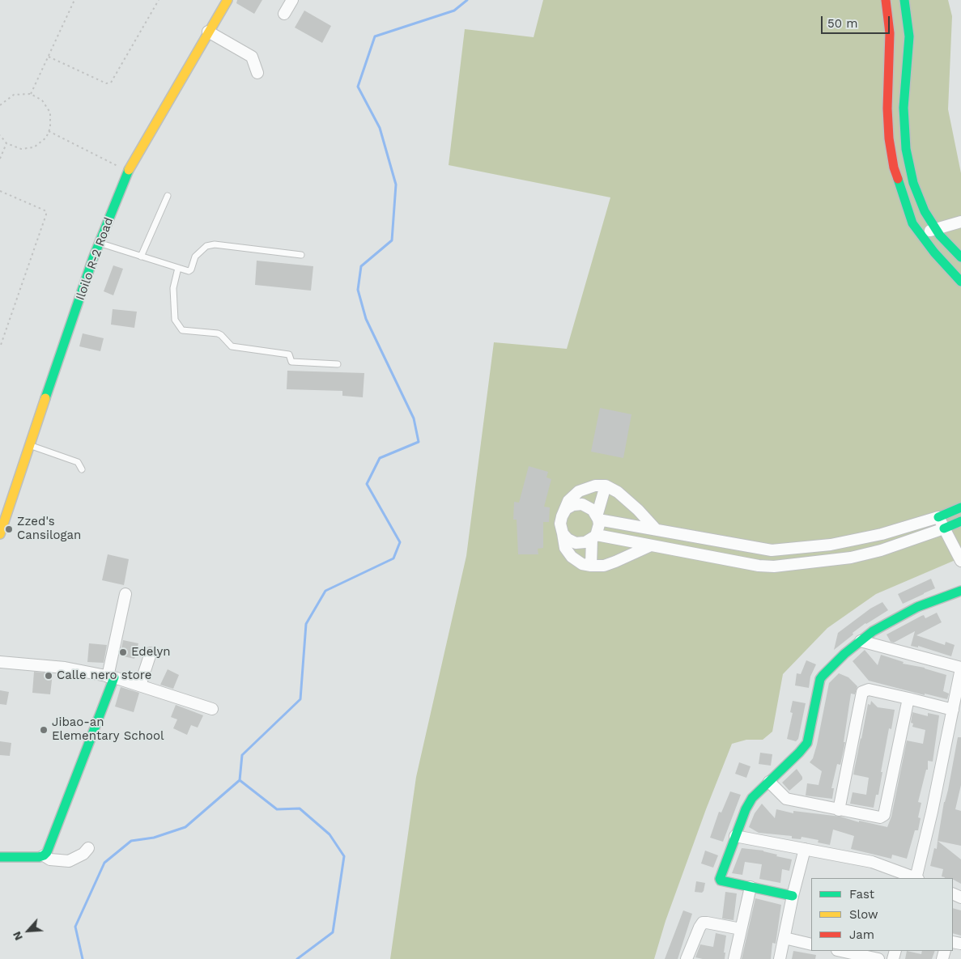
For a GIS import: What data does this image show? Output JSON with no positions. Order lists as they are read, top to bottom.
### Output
{
  "streets": {
    "street": ["Iloilo R-2 Road"]
  },
  "places": [
    "Zzed's Cansilogan",
    "Edelyn",
    "Calle nero store",
    "Jibao-an Elementary School"
  ],
  "legend": ["Fast", "Slow", "Jam"],
  "scale_bar": "50 m",
  "north": "bottom left"
}
